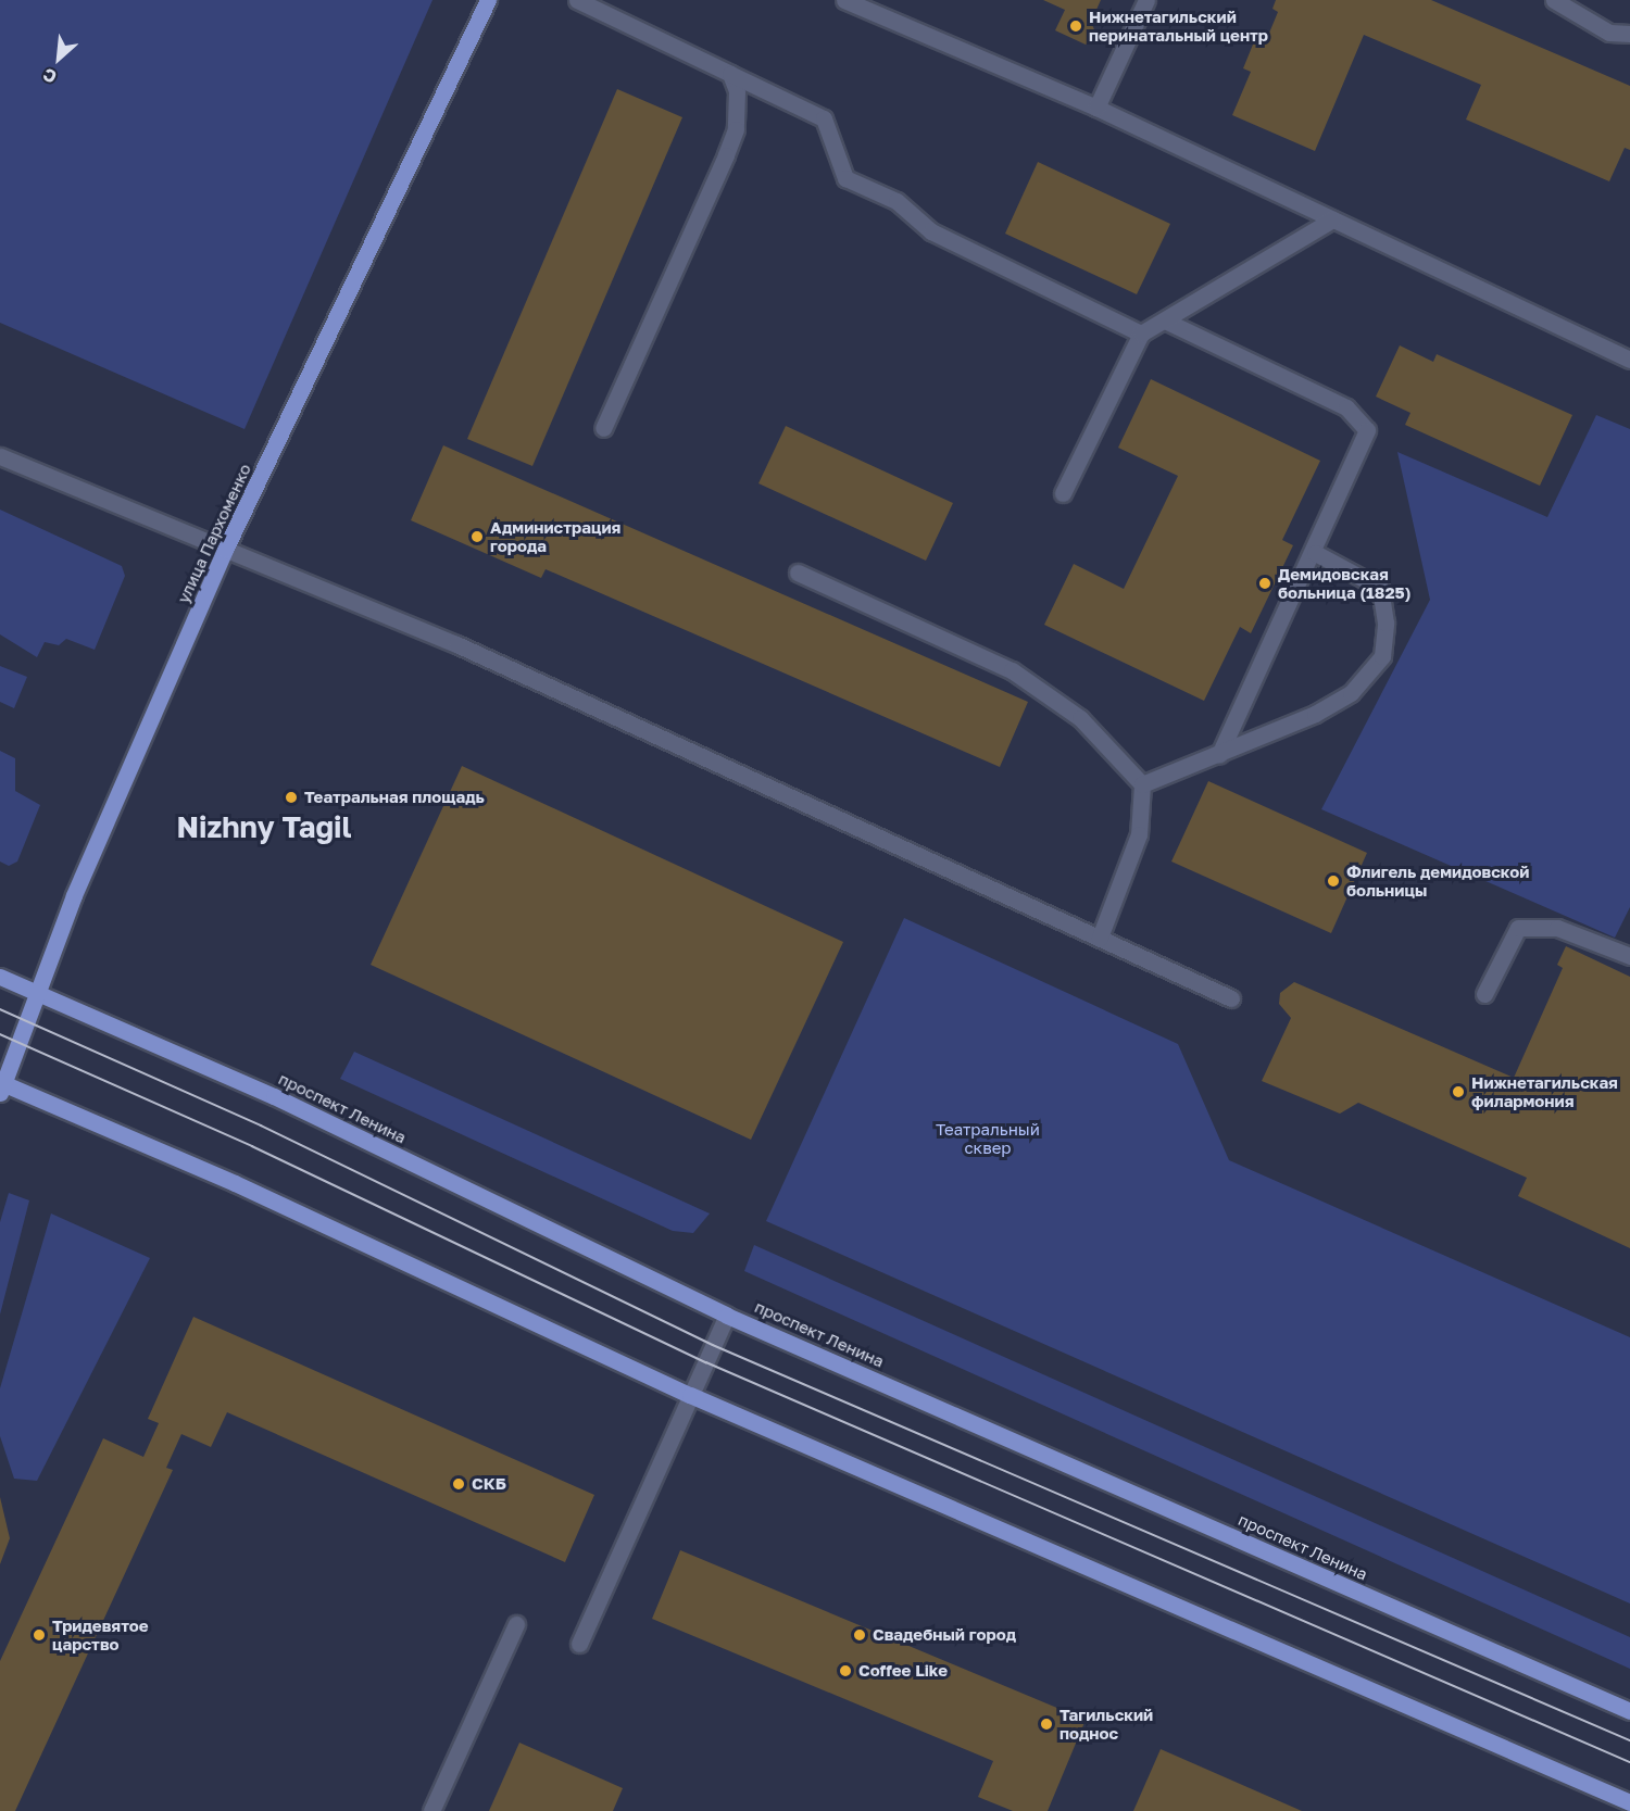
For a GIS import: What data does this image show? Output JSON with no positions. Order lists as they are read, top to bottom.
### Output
{
  "streets": {
    "main road": ["улица Пархоменко", "проспект Ленина"]
  },
  "crossings": [
    ["улица Пархоменко", "проспект Ленина"]
  ],
  "districts": ["Nizhny Tagil"],
  "parks": ["Театральный сквер"],
  "places": [
    "Нижнетагильский перинатальный центр",
    "Администрация города",
    "Демидовская больница (1825)",
    "Театральная площадь",
    "Флигель демидовской больницы",
    "Нижнетагильская филармония",
    "СКБ",
    "Тридевятое царство",
    "Свадебный город",
    "Coffee Like",
    "Тагильский поднос"
  ],
  "north": "bottom left"
}
